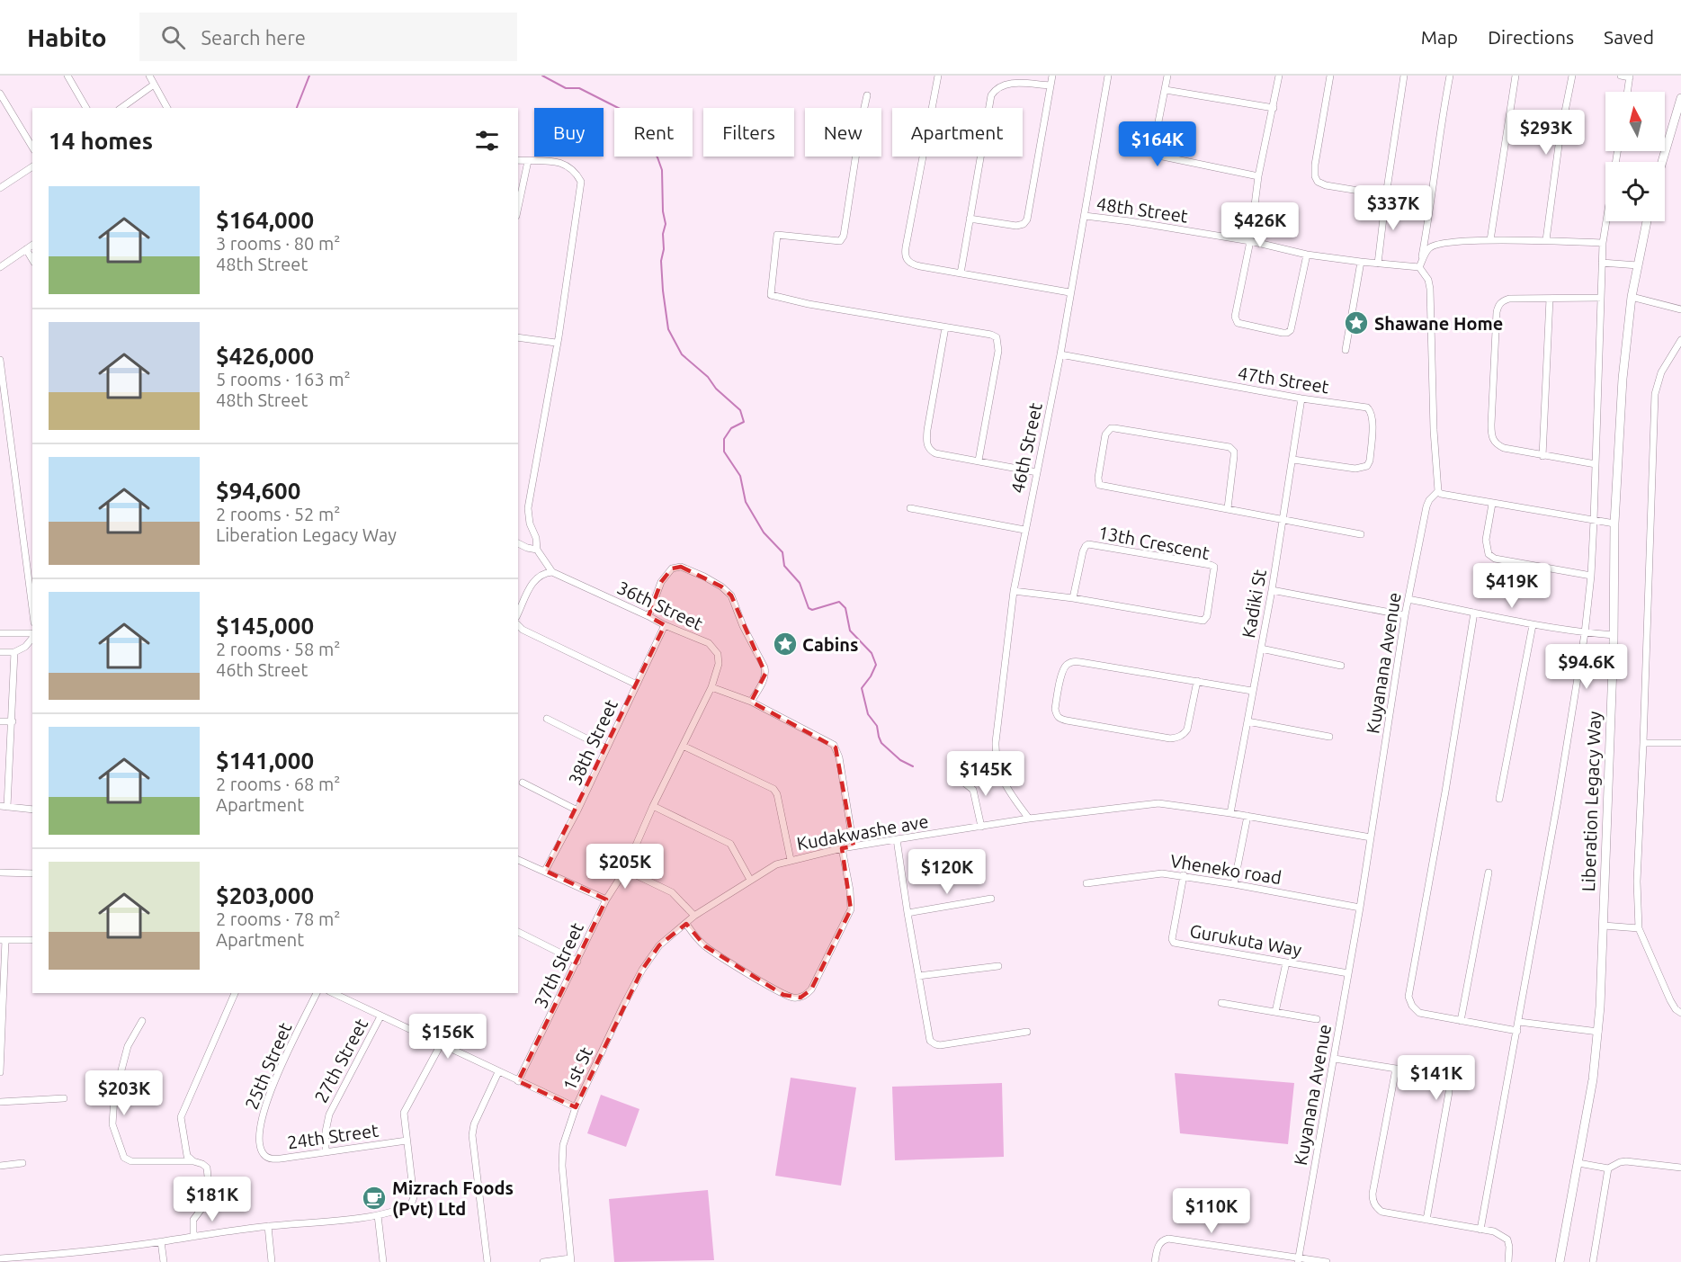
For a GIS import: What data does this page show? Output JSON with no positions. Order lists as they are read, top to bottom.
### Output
{
  "streets": {
    "main road": ["Liberation Legacy Way"],
    "street": [
      "48th Street",
      "47th Street",
      "46th Street",
      "13th Crescent",
      "Kadiki St",
      "36th Street",
      "Kuyanana Avenue",
      "38th Street",
      "Kudakwashe ave",
      "Vheneko road",
      "Gurukuta Way",
      "37th Street",
      "27th Street",
      "25th Street",
      "1st St",
      "24th Street"
    ]
  },
  "crossings": [
    ["48th Street", "46th Street"],
    ["47th Street", "46th Street"],
    ["47th Street", "Kadiki St"],
    ["46th Street", "13th Crescent"],
    ["46th Street", "Kudakwashe ave"],
    ["Kadiki St", "Kudakwashe ave"],
    ["36th Street", "38th Street"],
    ["36th Street", "37th Street"],
    ["Kuyanana Avenue", "Kudakwashe ave"],
    ["Kuyanana Avenue", "Vheneko road"],
    ["Kuyanana Avenue", "Gurukuta Way"],
    ["Kudakwashe ave", "1st St"],
    ["Vheneko road", "Gurukuta Way"],
    ["27th Street", "24th Street"],
    ["25th Street", "24th Street"]
  ],
  "places": {
    "place": ["Shawane Home", "Cabins"],
    "cafe": ["Mizrach Foods (Pvt) Ltd"]
  },
  "north": "top",
  "page": {
    "header": "Habito",
    "search": "Search here",
    "nav": ["Map", "Directions", "Saved"],
    "chip": [
      "Buy",
      "Rent",
      "Filters",
      "New",
      "Apartment"
    ],
    "heading": "14 homes",
    "price": [
      "$293K",
      "$164K",
      "$337K",
      "$426K",
      "$419K",
      "$94.6K",
      "$145K",
      "$205K",
      "$120K",
      "$156K",
      "$141K",
      "$203K",
      "$181K",
      "$110K"
    ],
    "list": [
      {
        "name": "$164,000",
        "note": "3 rooms · 80 m² · 48th Street"
      },
      {
        "name": "$426,000",
        "note": "5 rooms · 163 m² · 48th Street"
      },
      {
        "name": "$94,600",
        "note": "2 rooms · 52 m² · Liberation Legacy Way"
      },
      {
        "name": "$145,000",
        "note": "2 rooms · 58 m² · 46th Street"
      },
      {
        "name": "$141,000",
        "note": "2 rooms · 68 m² · Apartment"
      },
      {
        "name": "$203,000",
        "note": "2 rooms · 78 m² · Apartment"
      }
    ]
  }
}
